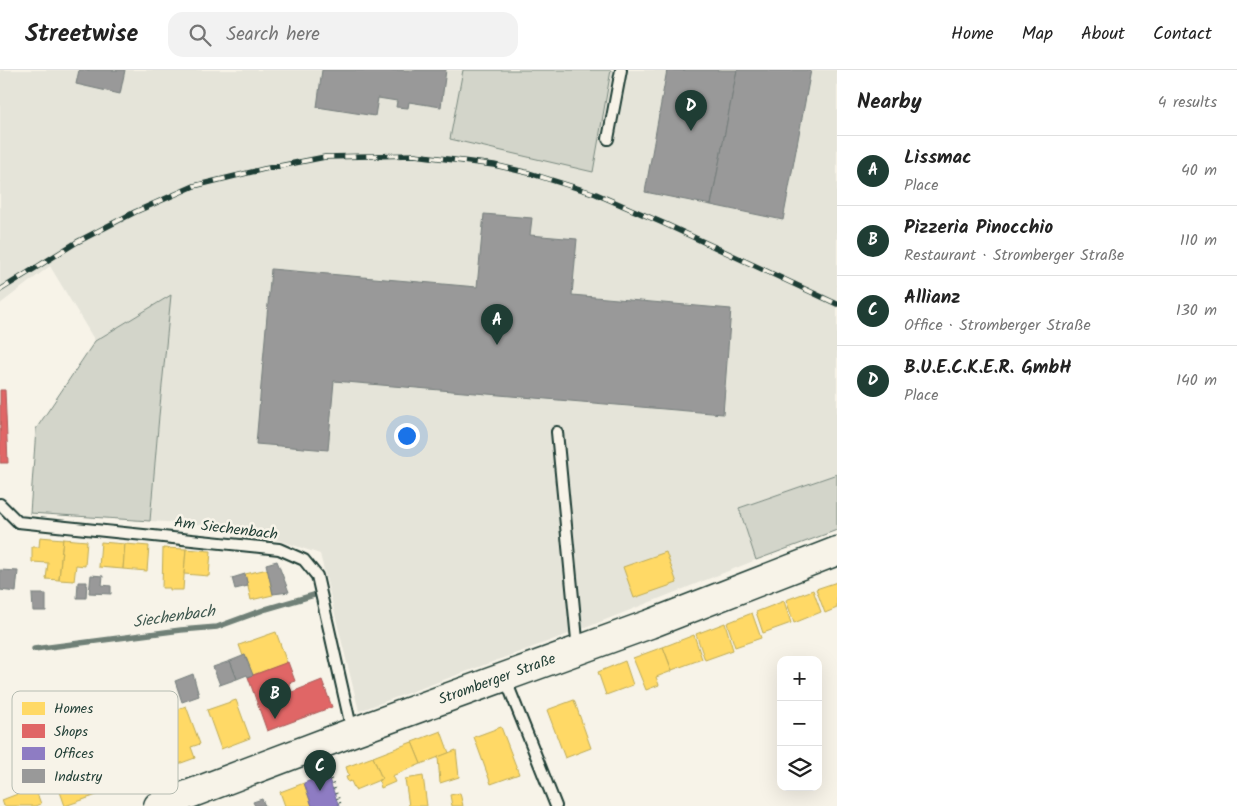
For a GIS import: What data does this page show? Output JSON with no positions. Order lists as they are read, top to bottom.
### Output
{
  "streets": {
    "main road": ["Stromberger Straße"],
    "lane": ["Am Siechenbach"]
  },
  "crossings": [
    ["Am Siechenbach", "Stromberger Straße"]
  ],
  "water": ["Siechenbach"],
  "legend": [
    "Homes",
    "Shops",
    "Offices",
    "Industry"
  ],
  "page": {
    "header": "Streetwise",
    "search": "Search here",
    "nav": [
      "Home",
      "Map",
      "About",
      "Contact"
    ],
    "heading": ["Nearby", "4 results"],
    "pins": [
      "D",
      "A",
      "B",
      "C"
    ],
    "list": [
      {
        "mark": "A",
        "name": "Lissmac",
        "note": "Place",
        "value": "40 m"
      },
      {
        "mark": "B",
        "name": "Pizzeria Pinocchio",
        "note": "Restaurant · Stromberger Straße",
        "value": "110 m"
      },
      {
        "mark": "C",
        "name": "Allianz",
        "note": "Office · Stromberger Straße",
        "value": "130 m"
      },
      {
        "mark": "D",
        "name": "B.U.E.C.K.E.R. GmbH",
        "note": "Place",
        "value": "140 m"
      }
    ],
    "map_buttons": ["+", "−"]
  }
}
